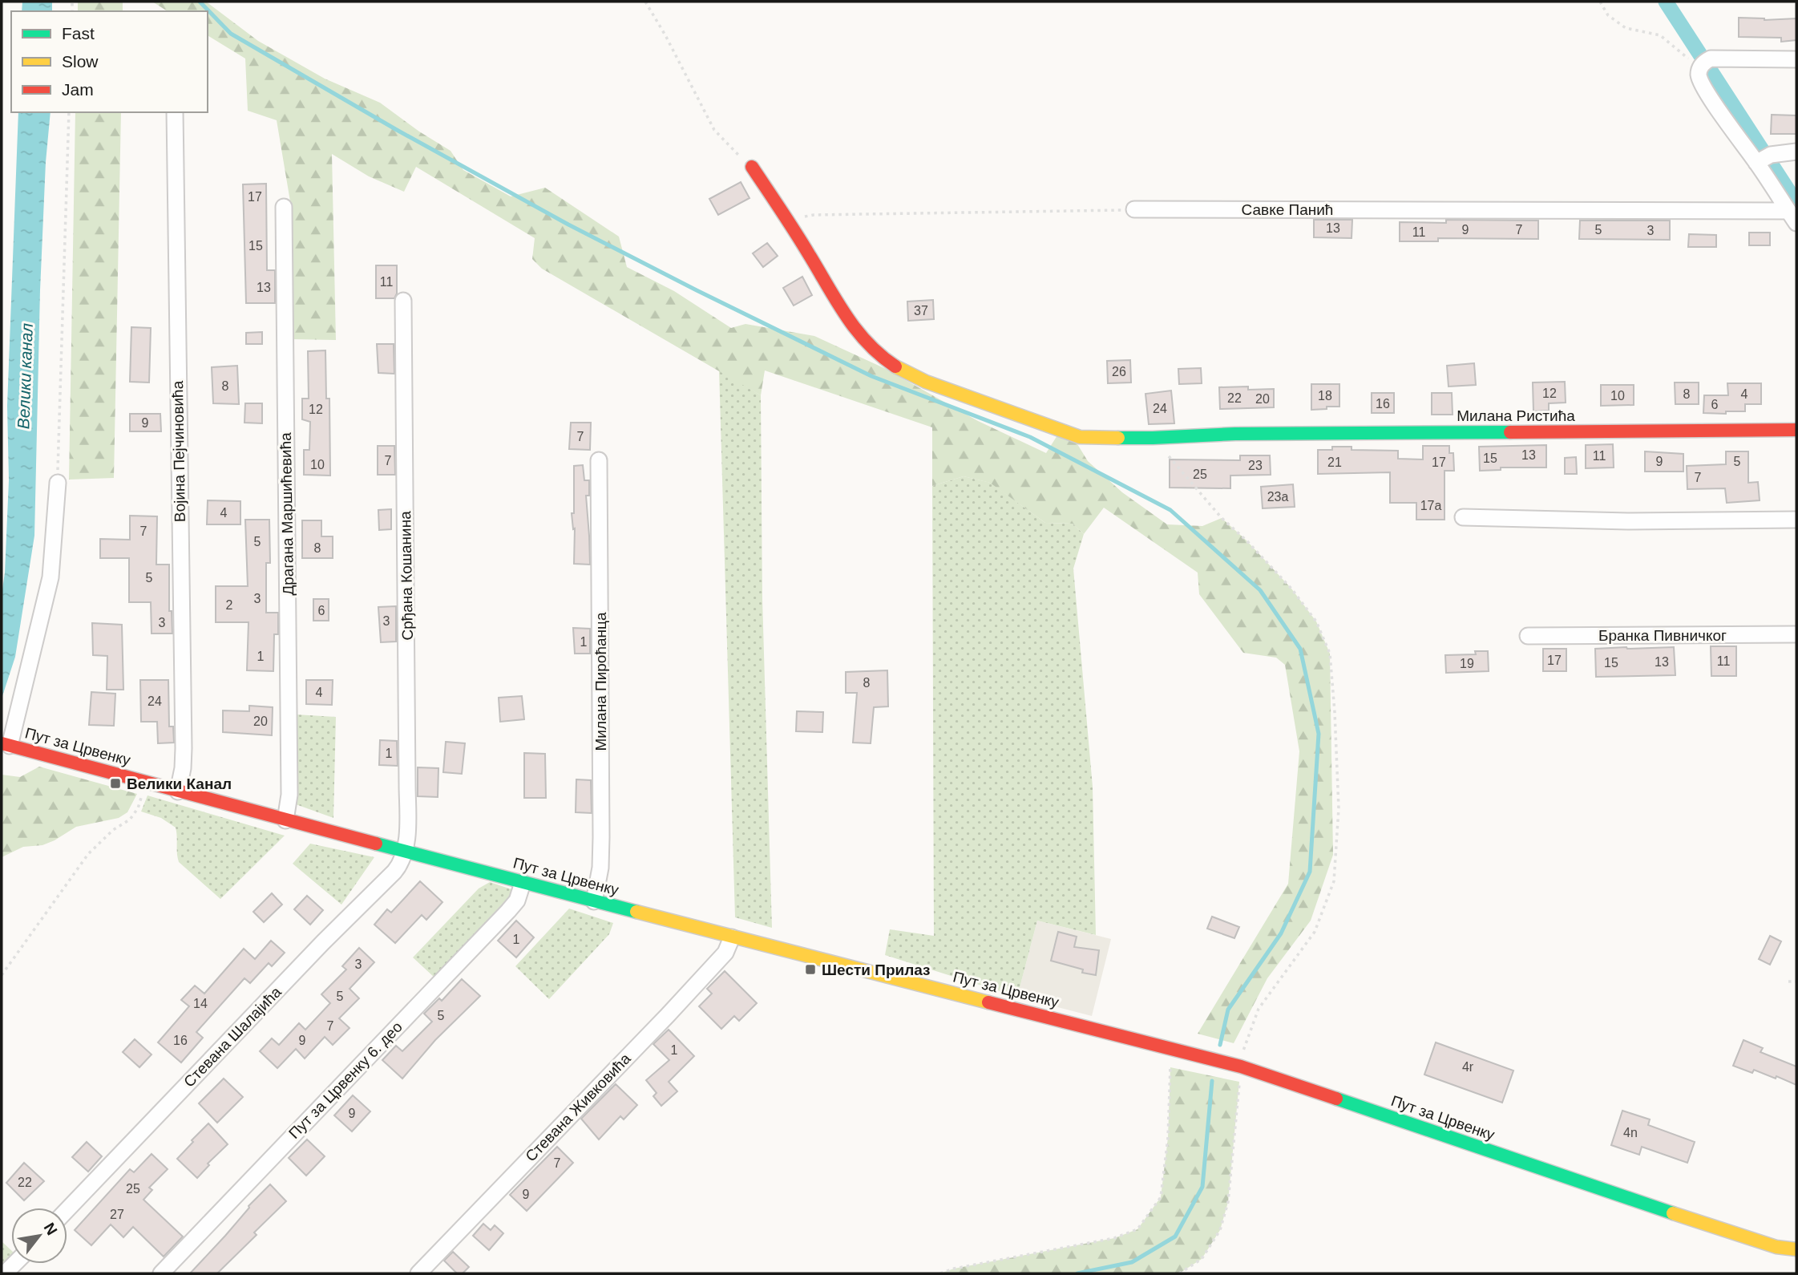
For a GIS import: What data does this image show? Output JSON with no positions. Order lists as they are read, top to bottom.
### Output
{
  "streets": {
    "street": [
      "Савке Панић",
      "Милана Ристића",
      "Војина Пејчиновића",
      "Драгана Маршићевића",
      "Срђана Кошанина",
      "Бранка Пивничког",
      "Милана Пироћанца",
      "Пут за Црвенку",
      "Стевана Шалајића",
      "Пут за Црвенку 6. део",
      "Стевана Живковића"
    ]
  },
  "crossings": [
    ["Војина Пејчиновића", "Пут за Црвенку"],
    ["Драгана Маршићевића", "Пут за Црвенку"],
    ["Срђана Кошанина", "Пут за Црвенку"],
    ["Срђана Кошанина", "Стевана Шалајића"],
    ["Милана Пироћанца", "Пут за Црвенку"],
    ["Пут за Црвенку", "Стевана Шалајића"],
    ["Пут за Црвенку", "Пут за Црвенку 6. део"],
    ["Пут за Црвенку", "Стевана Живковића"]
  ],
  "water": ["Велики канал"],
  "places": {
    "transit": ["Велики Канал", "Шести Прилаз"]
  },
  "house_numbers": [
    "17",
    "13",
    "9",
    "7",
    "5",
    "3",
    "11",
    "15",
    "11",
    "13",
    "37",
    "26",
    "8",
    "12",
    "8",
    "4",
    "18",
    "10",
    "22",
    "20",
    "16",
    "6",
    "24",
    "12",
    "9",
    "7",
    "13",
    "11",
    "15",
    "7",
    "9",
    "5",
    "21",
    "17",
    "10",
    "23",
    "25",
    "7",
    "23a",
    "17a",
    "4",
    "7",
    "5",
    "8",
    "5",
    "3",
    "2",
    "6",
    "3",
    "3",
    "1",
    "1",
    "17",
    "11",
    "13",
    "15",
    "19",
    "8",
    "4",
    "24",
    "20",
    "1",
    "1",
    "3",
    "5",
    "14",
    "5",
    "7",
    "16",
    "9",
    "1",
    "4r",
    "9",
    "4n",
    "7",
    "22",
    "25",
    "9",
    "27"
  ],
  "legend": ["Fast", "Slow", "Jam"],
  "north": "top right"
}
